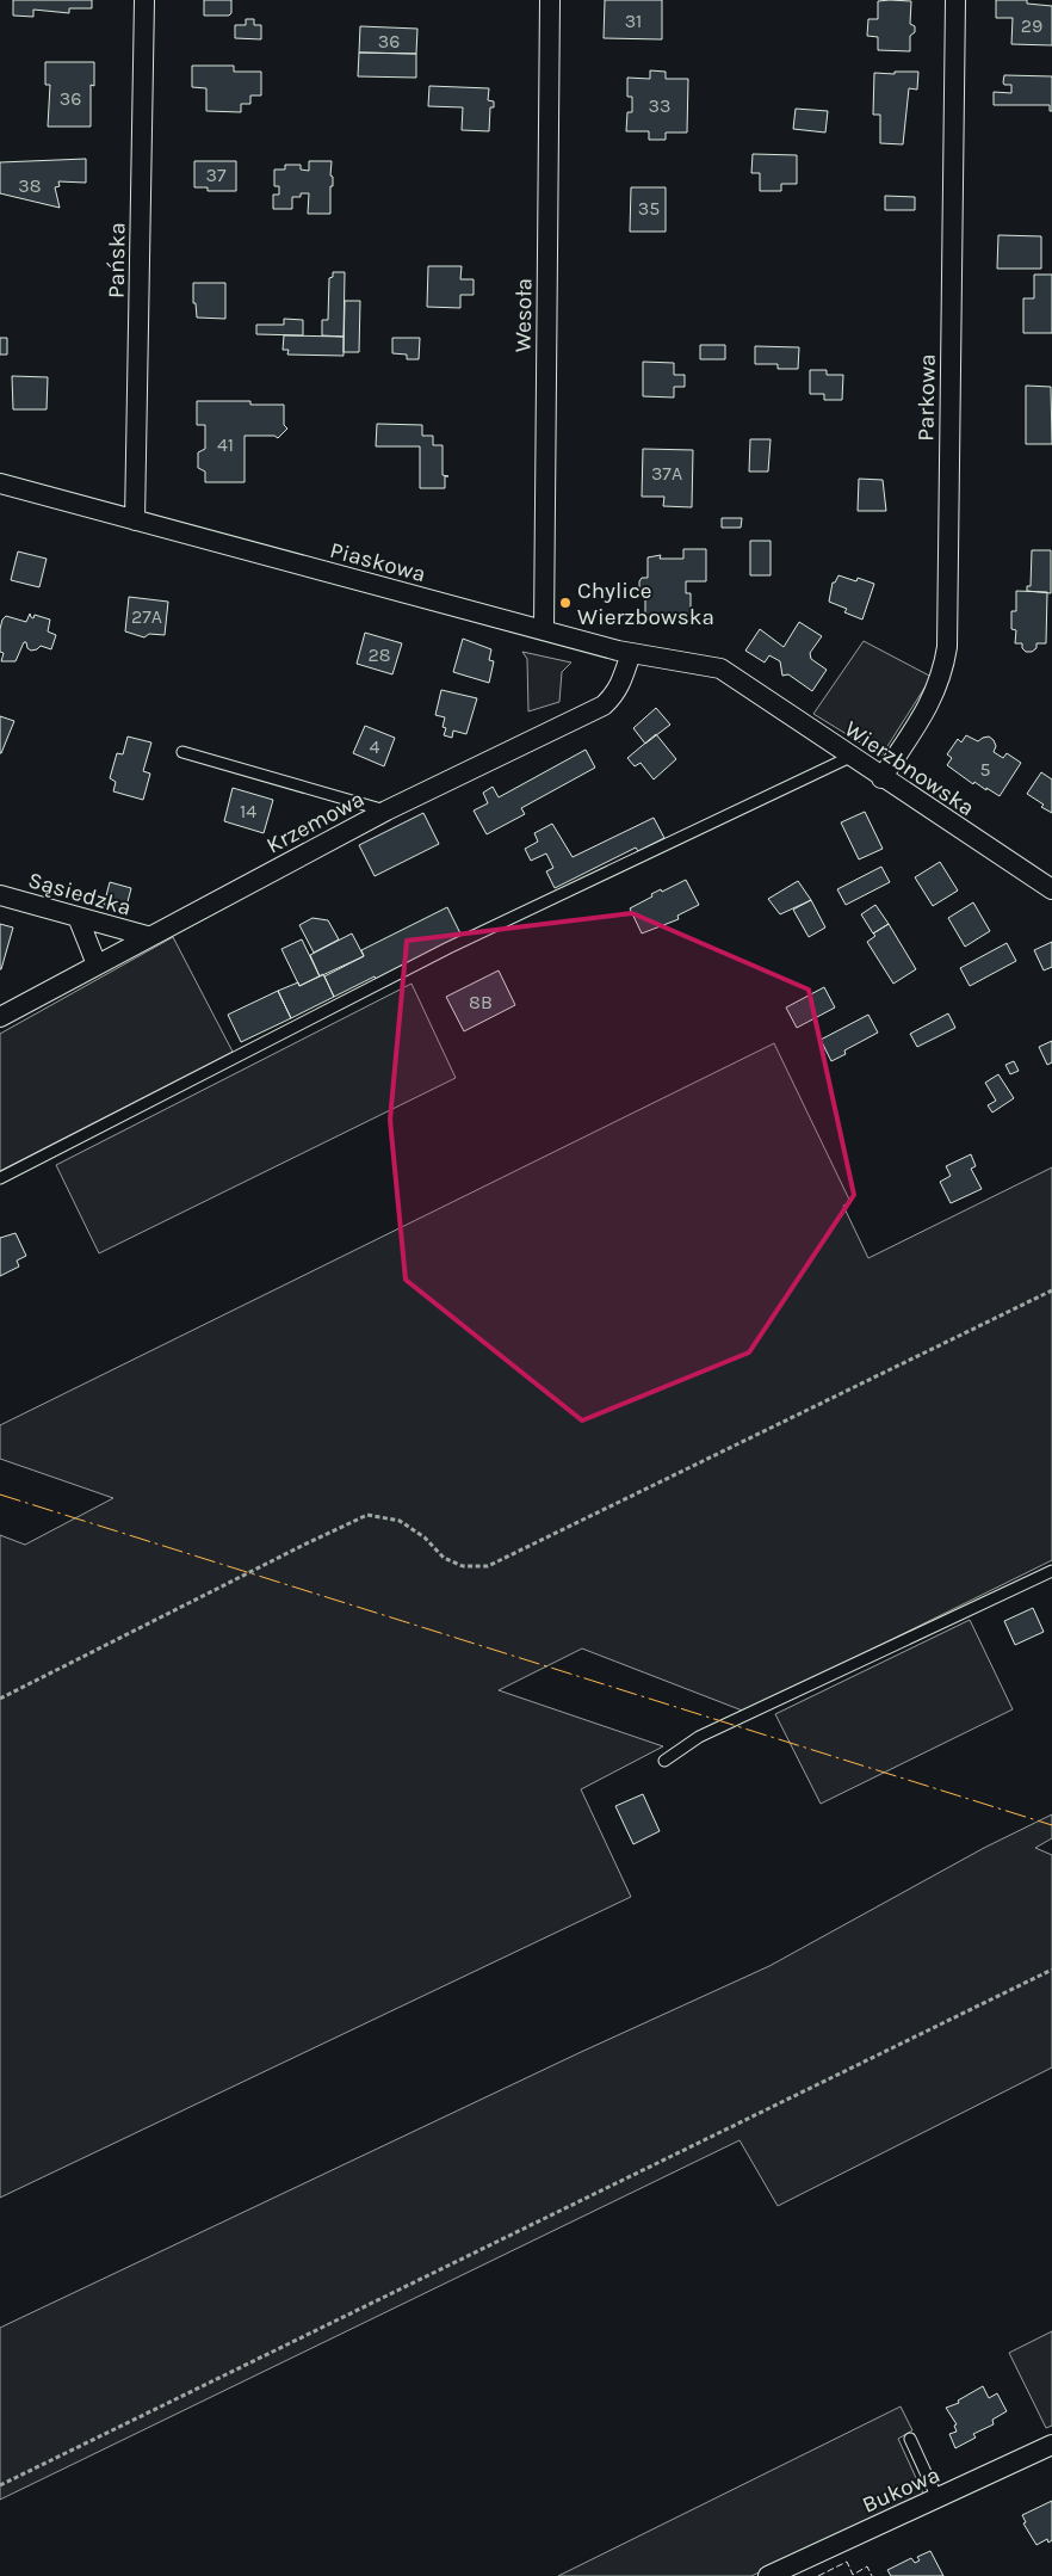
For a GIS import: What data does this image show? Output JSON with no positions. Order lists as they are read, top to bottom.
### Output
{
  "streets": {
    "street": [
      "Pańska",
      "Wesoła",
      "Parkowa",
      "Piaskowa",
      "Wierzbnowska",
      "Krzemowa",
      "Sąsiedzka",
      "Bukowa"
    ]
  },
  "crossings": [
    ["Pańska", "Piaskowa"],
    ["Wesoła", "Piaskowa"],
    ["Parkowa", "Wierzbnowska"],
    ["Piaskowa", "Wierzbnowska"],
    ["Piaskowa", "Krzemowa"],
    ["Krzemowa", "Sąsiedzka"]
  ],
  "places": ["Chylice Wierzbowska"],
  "house_numbers": [
    "31",
    "29",
    "36",
    "36",
    "33",
    "37",
    "38",
    "35",
    "41",
    "37A",
    "27A",
    "28",
    "4",
    "5",
    "14",
    "8B"
  ]
}
